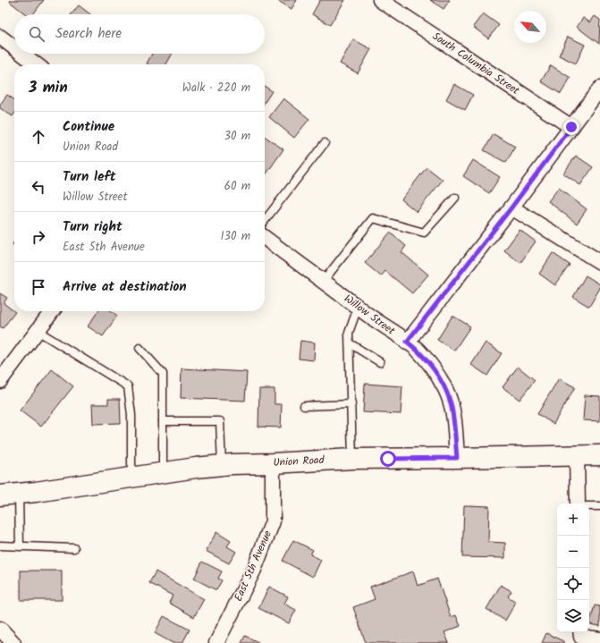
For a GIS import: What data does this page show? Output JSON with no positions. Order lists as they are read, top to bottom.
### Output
{
  "streets": {
    "main road": ["Union Road"],
    "street": ["South Columbia Street", "Willow Street", "East 5th Avenue"]
  },
  "crossings": [
    ["Willow Street", "Union Road"],
    ["Union Road", "East 5th Avenue"]
  ],
  "north": "top left",
  "page": {
    "search": "Search here",
    "heading": ["3 min", "Walk · 220 m"],
    "list": [
      ["Continue", "Union Road", "30 m"],
      ["Turn left", "Willow Street", "60 m"],
      ["Turn right", "East 5th Avenue", "130 m"],
      "Arrive at destination"
    ],
    "map_buttons": ["+", "−"]
  }
}
